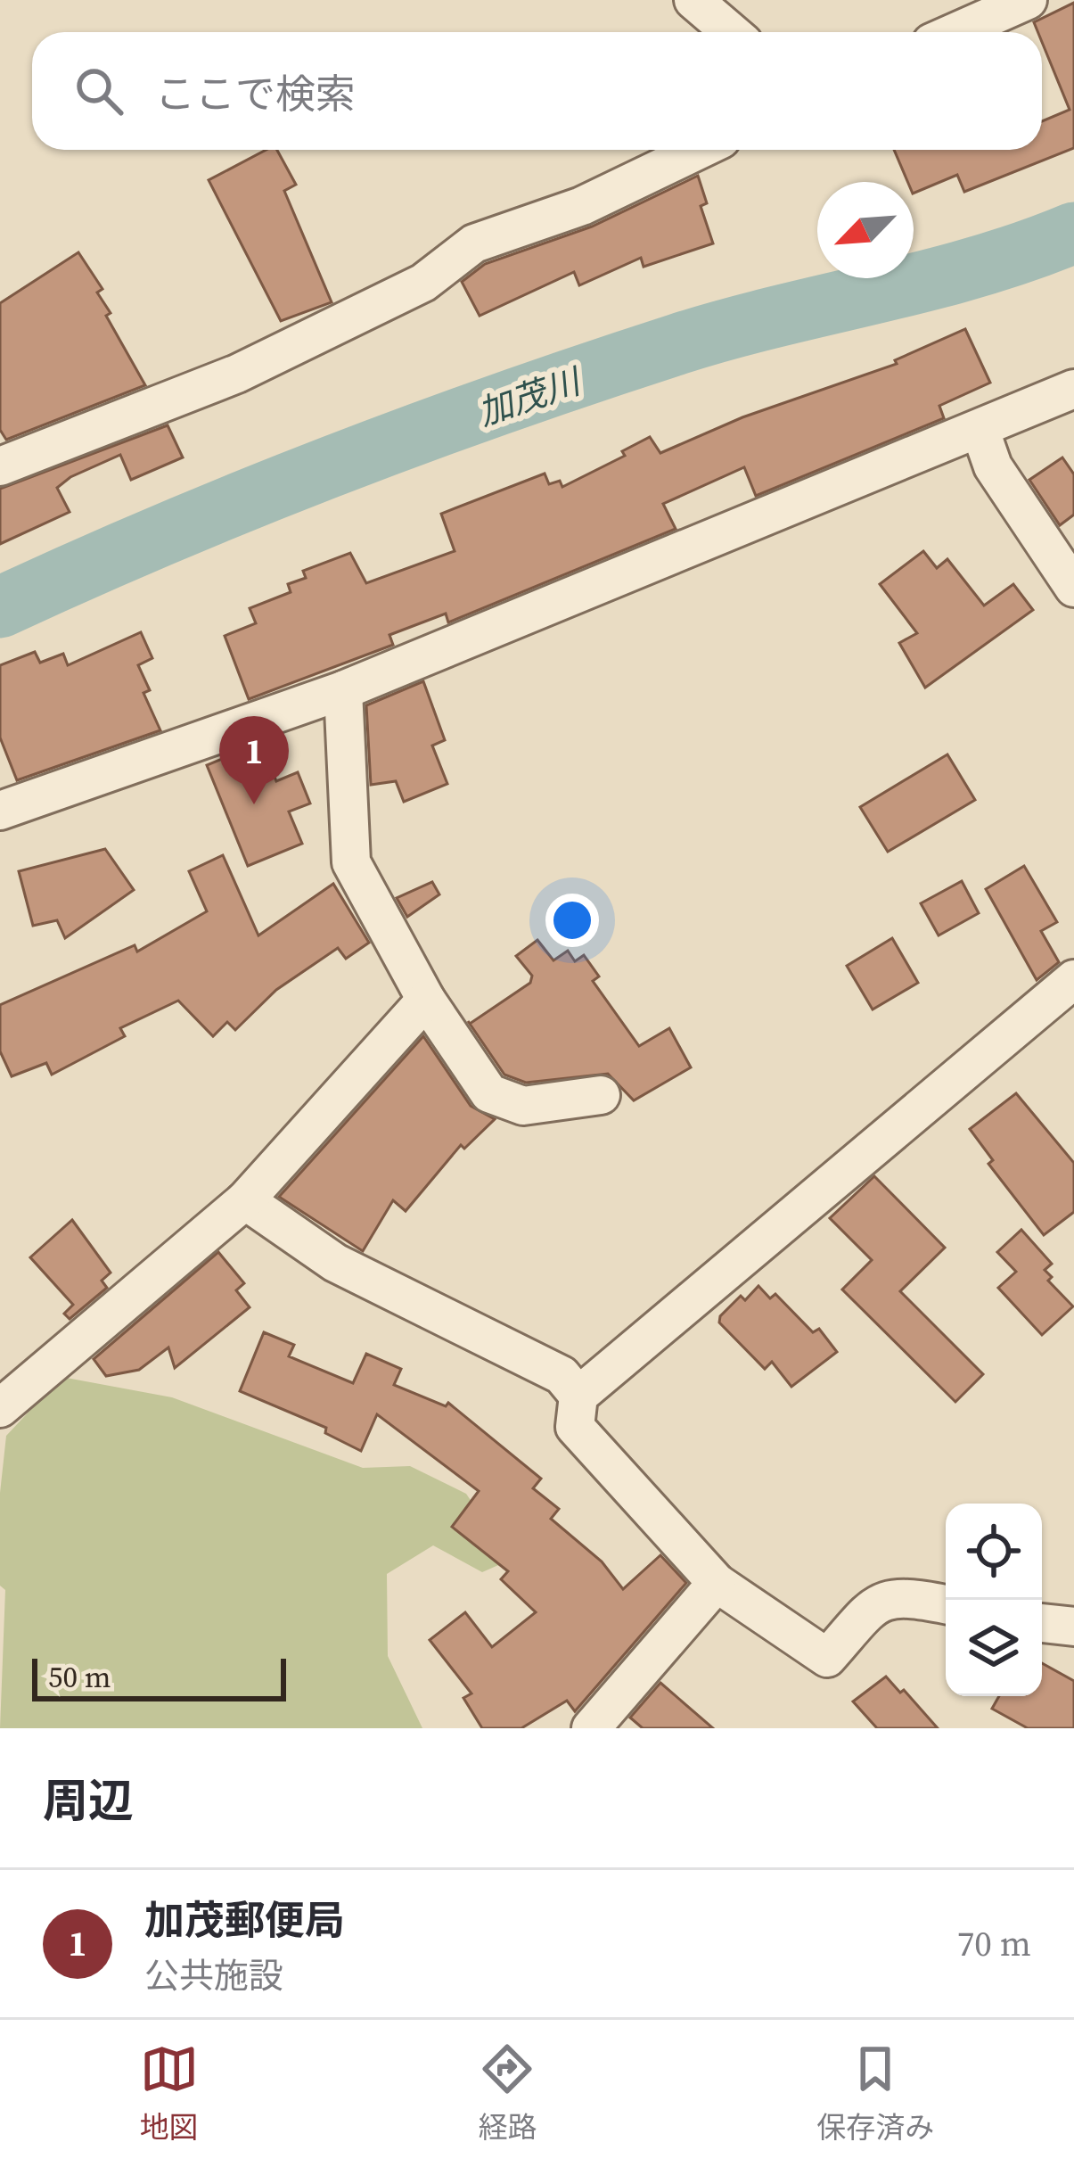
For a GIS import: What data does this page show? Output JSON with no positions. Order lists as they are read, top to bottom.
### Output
{
  "water": ["加茂川"],
  "scale_bar": "50 m",
  "north": "bottom left",
  "page": {
    "search": "ここで検索",
    "pins": "1",
    "scale": "50 m",
    "heading": "周辺",
    "list": [
      {
        "mark": "1",
        "name": "加茂郵便局",
        "note": "公共施設",
        "value": "70 m"
      }
    ],
    "nav": ["地図", "経路", "保存済み"]
  }
}
